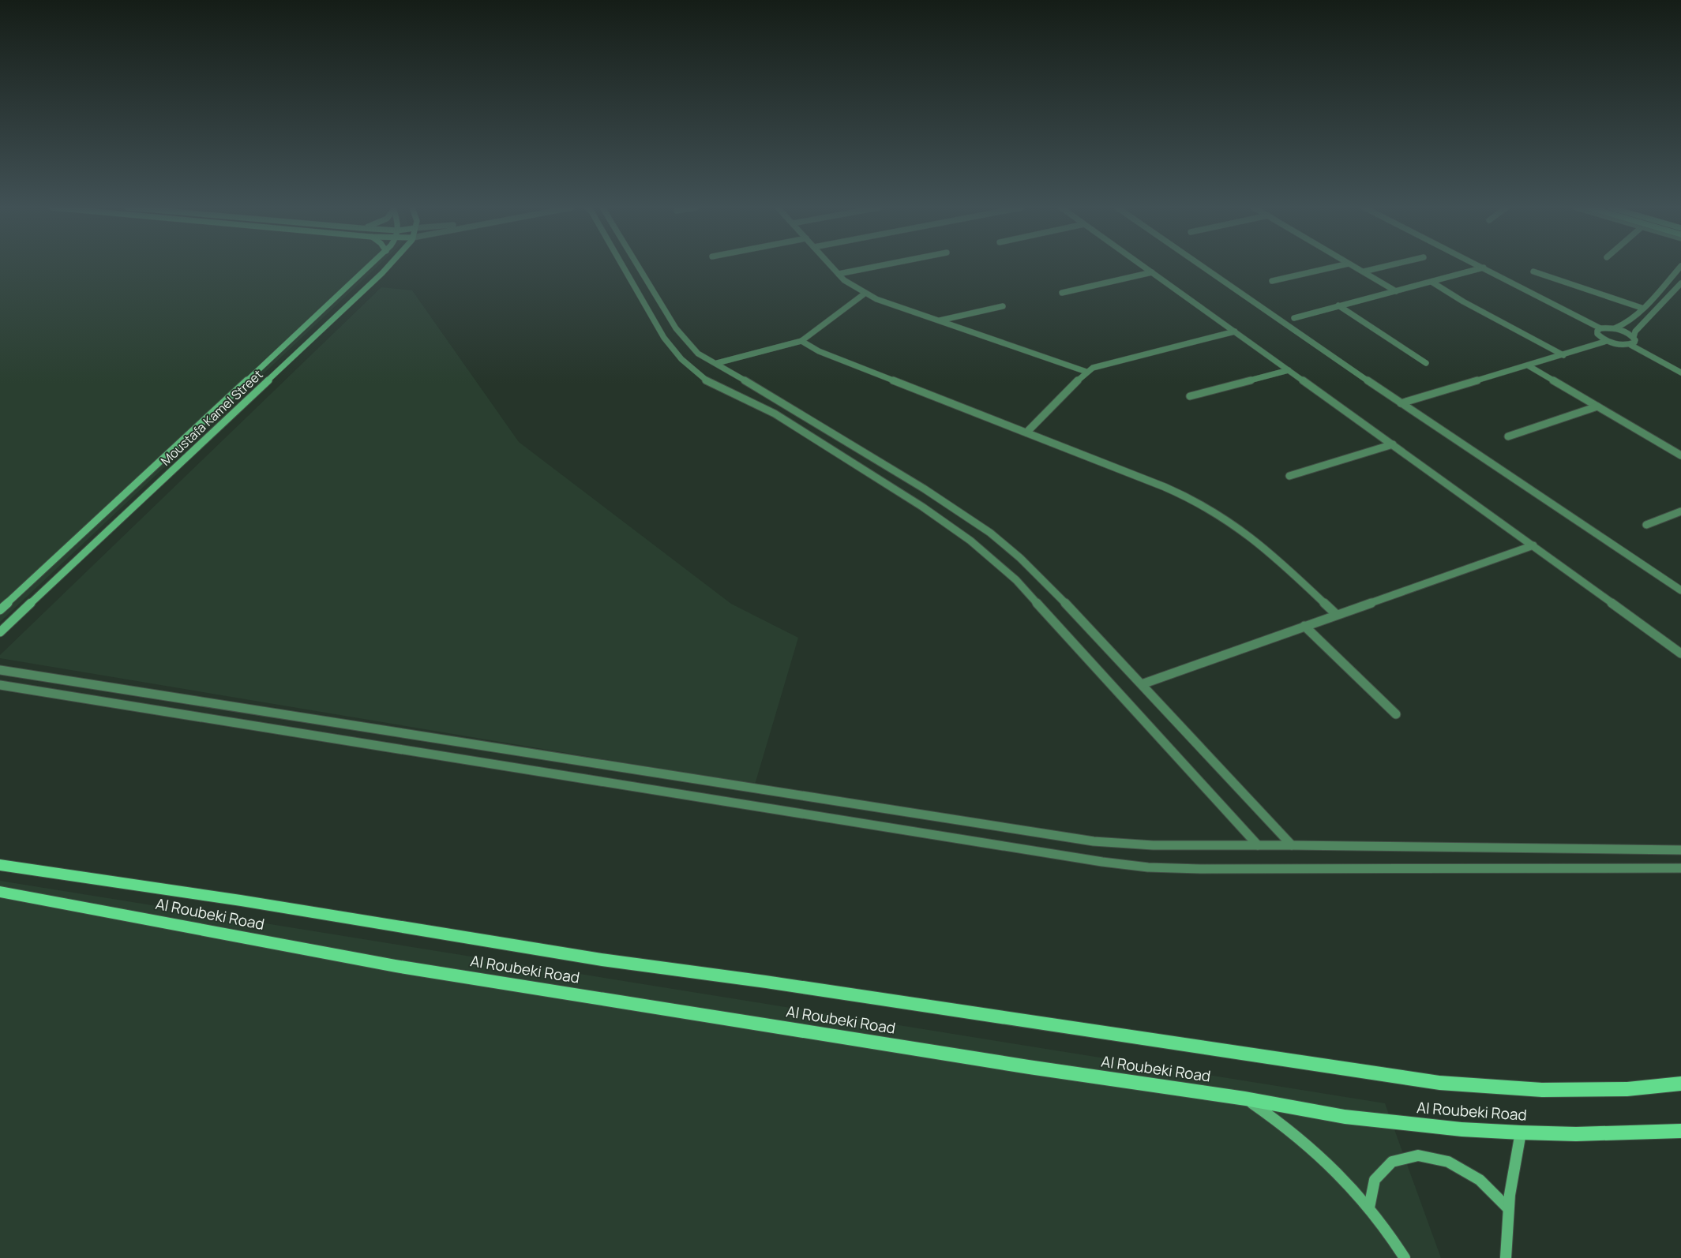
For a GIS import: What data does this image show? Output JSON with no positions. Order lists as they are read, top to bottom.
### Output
{
  "streets": {
    "main road": ["Al Roubeki Road"],
    "street": ["Moustafa Kamel Street"]
  }
}
